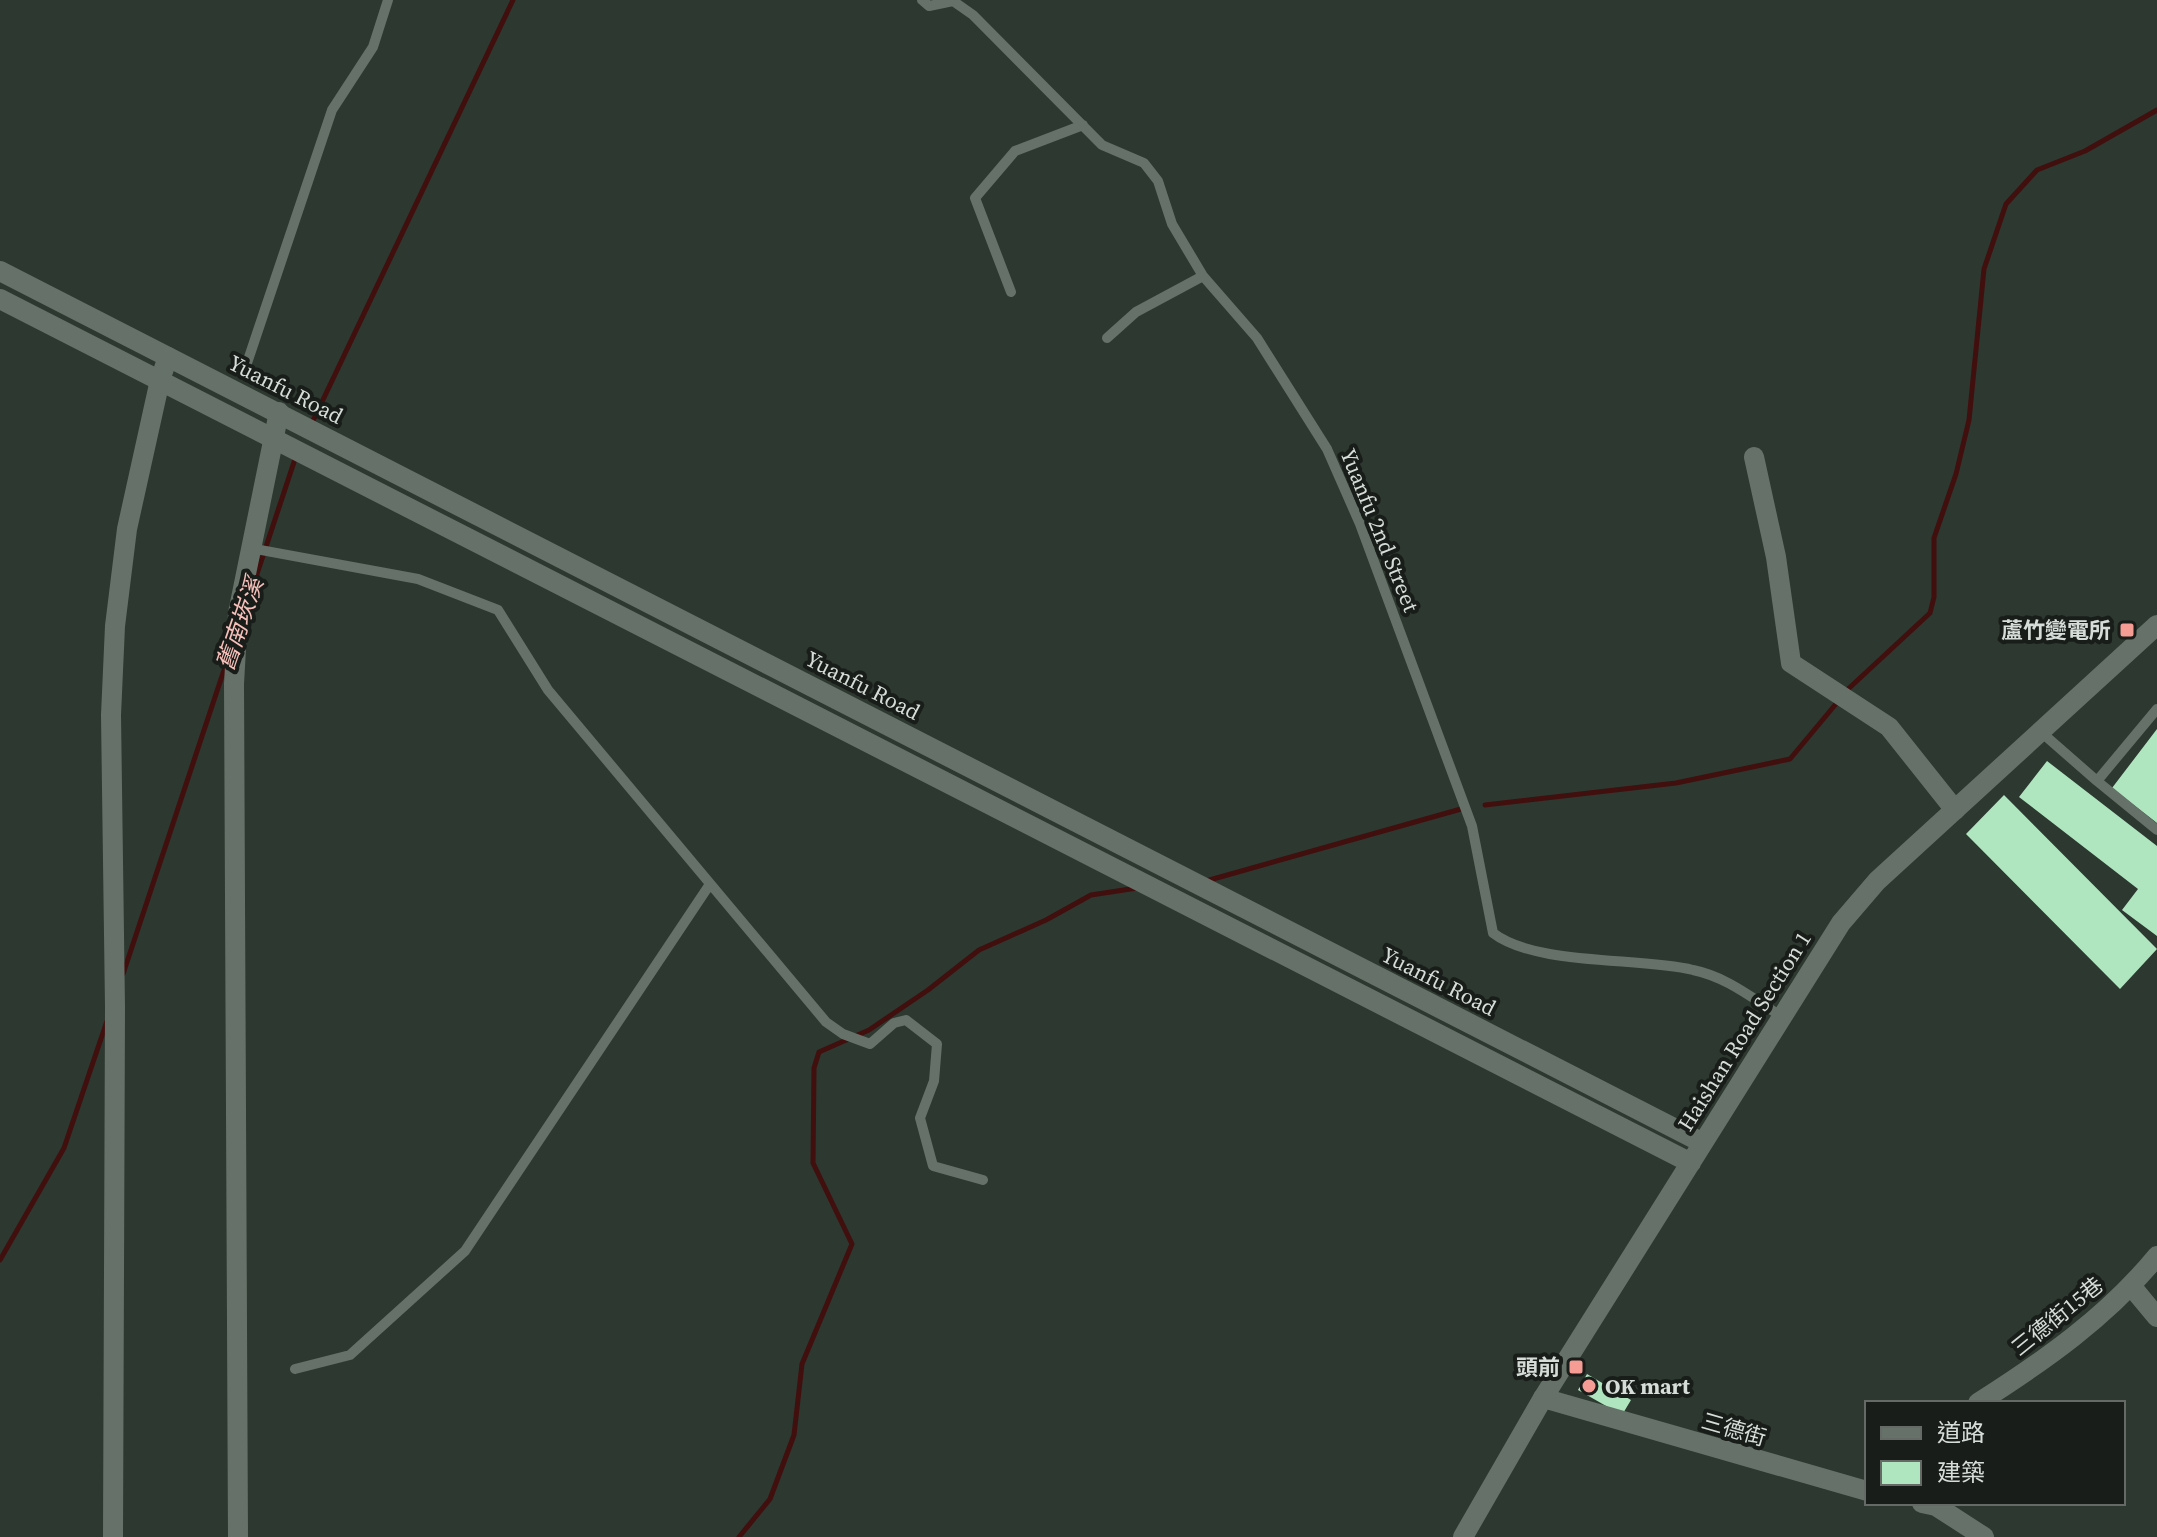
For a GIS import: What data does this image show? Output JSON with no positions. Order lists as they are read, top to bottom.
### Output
{
  "streets": {
    "street": [
      "Yuanfu Road",
      "Haishan Road Section 1",
      "三德街15巷",
      "三德街"
    ],
    "lane": ["Yuanfu 2nd Street"]
  },
  "crossings": [
    ["Yuanfu Road", "Haishan Road Section 1"],
    ["Yuanfu 2nd Street", "Haishan Road Section 1"],
    ["Haishan Road Section 1", "三德街"]
  ],
  "water": ["舊南崁溪"],
  "places": {
    "transit": ["蘆竹變電所", "頭前"],
    "other": ["OK mart"]
  },
  "legend": ["道路", "建築"]
}
